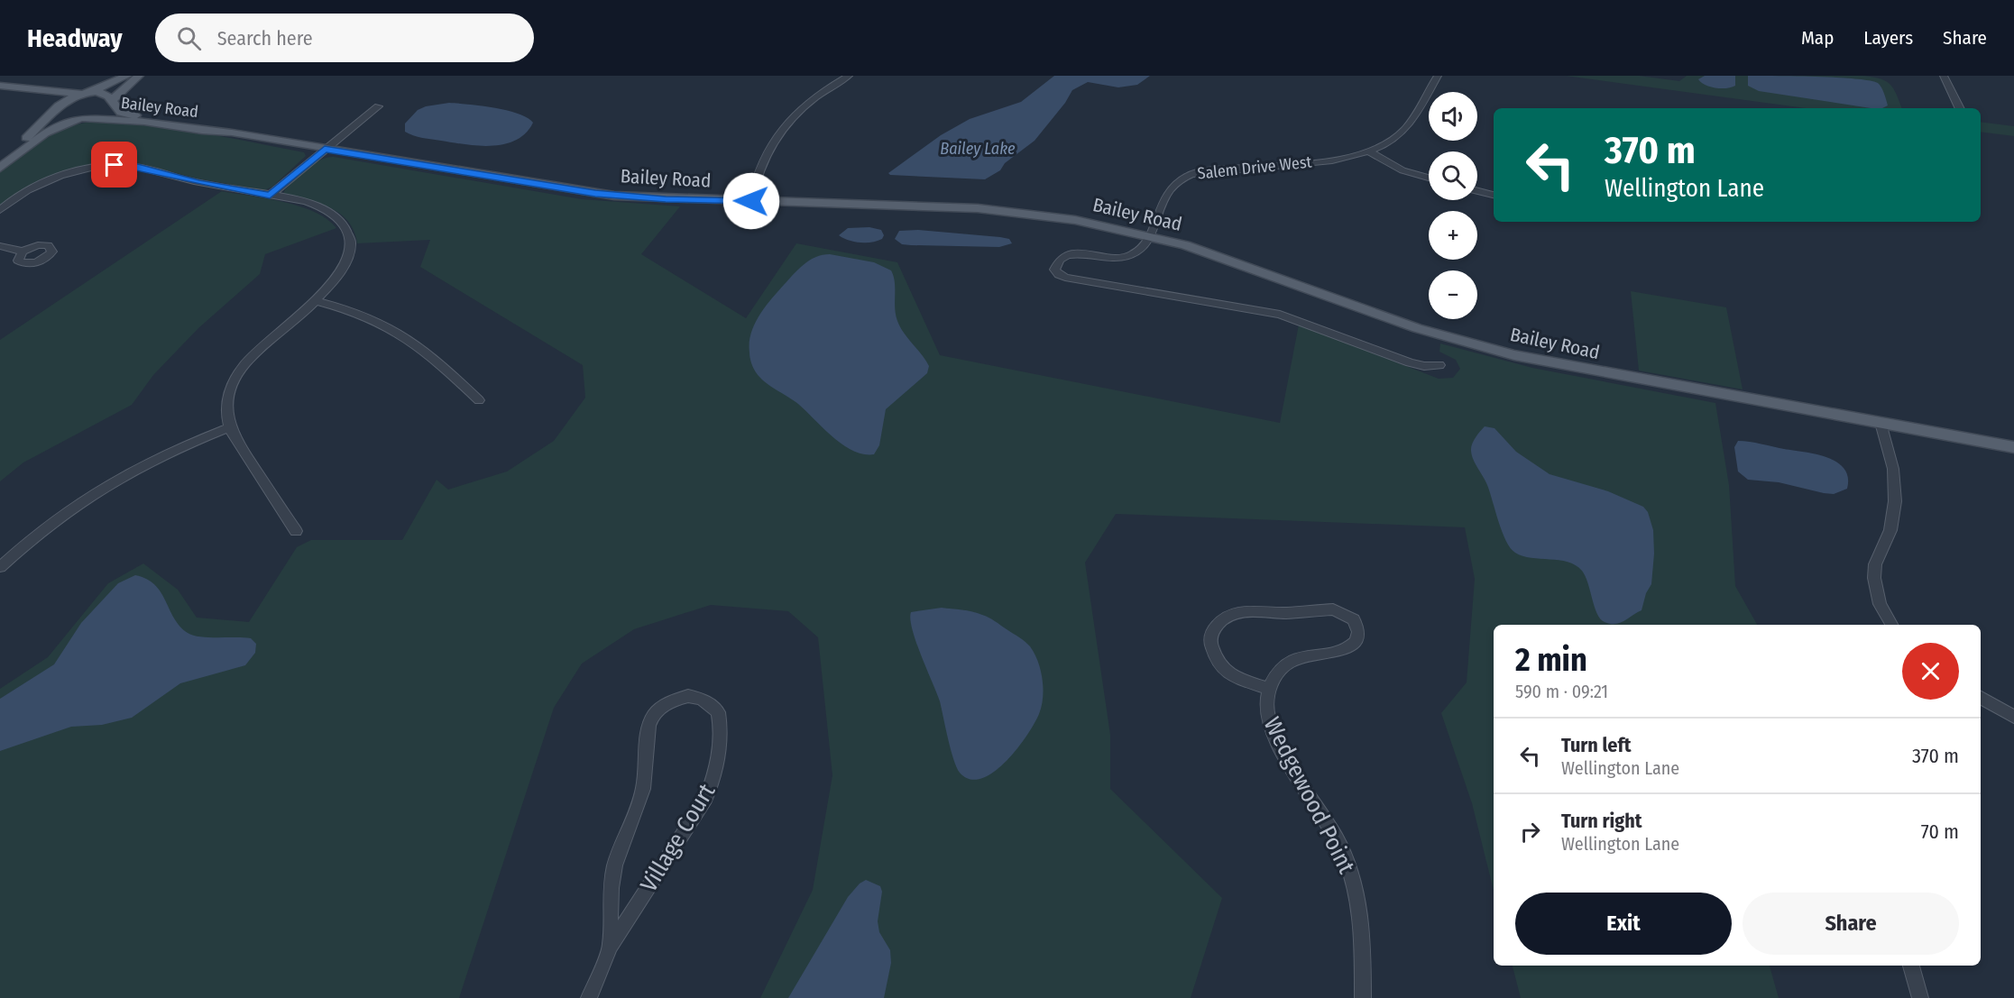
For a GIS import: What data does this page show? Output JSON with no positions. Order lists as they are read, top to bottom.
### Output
{
  "streets": {
    "main road": ["Bailey Road"],
    "street": ["Salem Drive West", "Wedgewood Point", "Village Court"]
  },
  "crossings": [
    ["Bailey Road", "Salem Drive West"]
  ],
  "water": ["Bailey Lake"],
  "page": {
    "header": "Headway",
    "search": "Search here",
    "nav": ["Map", "Layers", "Share"],
    "map_buttons": ["+", "−"],
    "turn": ["370 m", "Wellington Lane"],
    "heading": ["2 min", "590 m · 09:21"],
    "list": [
      {
        "name": "Turn left",
        "note": "Wellington Lane",
        "value": "370 m"
      },
      {
        "name": "Turn right",
        "note": "Wellington Lane",
        "value": "70 m"
      }
    ],
    "buttons": ["Exit", "Share"]
  }
}
